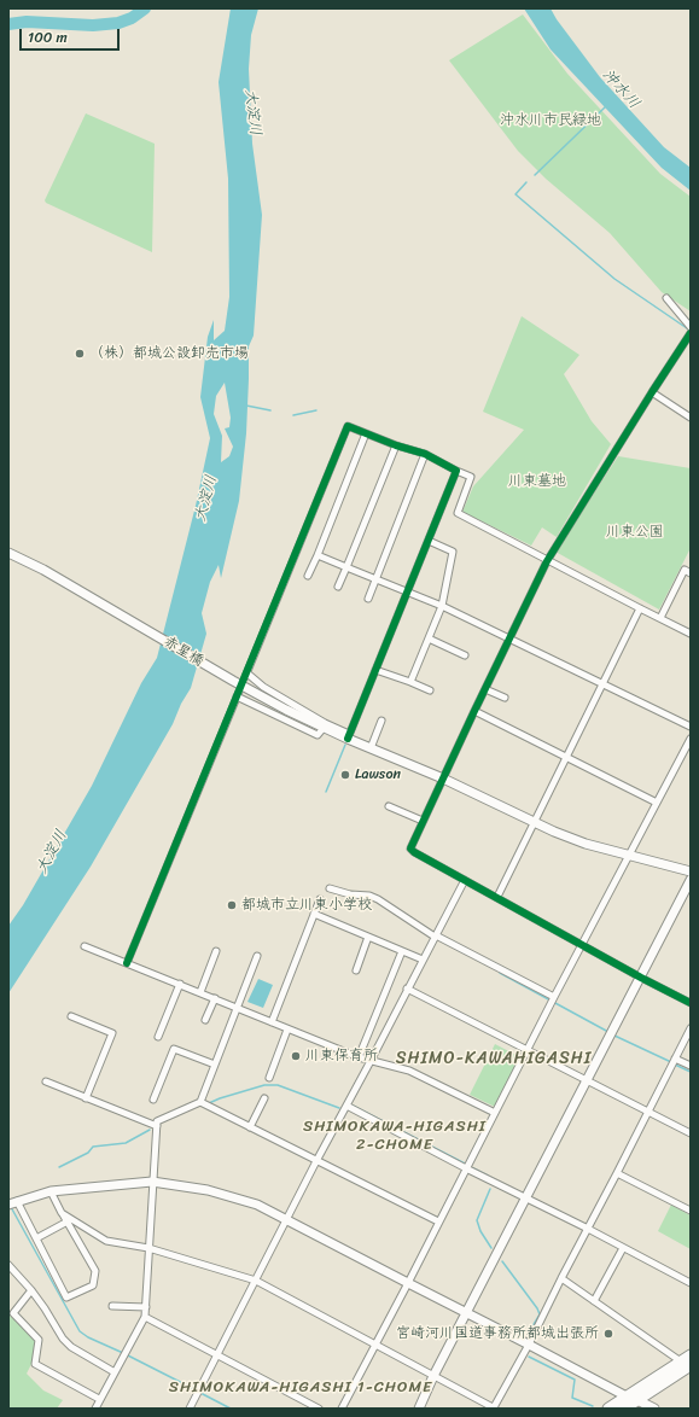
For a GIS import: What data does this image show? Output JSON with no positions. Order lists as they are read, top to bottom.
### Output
{
  "streets": {
    "street": ["赤星橋"]
  },
  "districts": ["SHIMO-KAWAHIGASHI", "SHIMOKAWA-HIGASHI 2-CHOME", "SHIMOKAWA-HIGASHI 1-CHOME"],
  "water": ["沖水川", "大淀川"],
  "parks": ["沖水川市民緑地", "川東墓地", "川東公園"],
  "places": [
    "（株）都城公設卸売市場",
    "Lawson",
    "都城市立川東小学校",
    "川東保育所",
    "宮崎河川国道事務所都城出張所"
  ],
  "scale_bar": "100 m"
}
